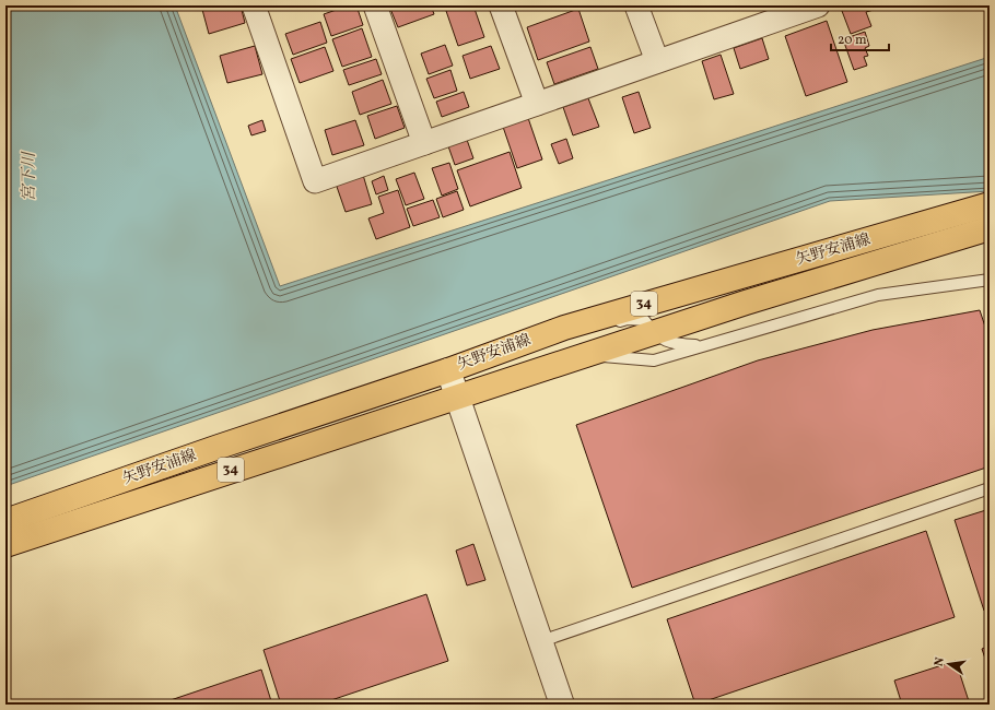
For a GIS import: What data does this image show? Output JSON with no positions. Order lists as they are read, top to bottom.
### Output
{
  "streets": {
    "main road": ["矢野安浦線", "34"]
  },
  "water": ["宮下川"],
  "scale_bar": "20 m",
  "north": "left"
}
